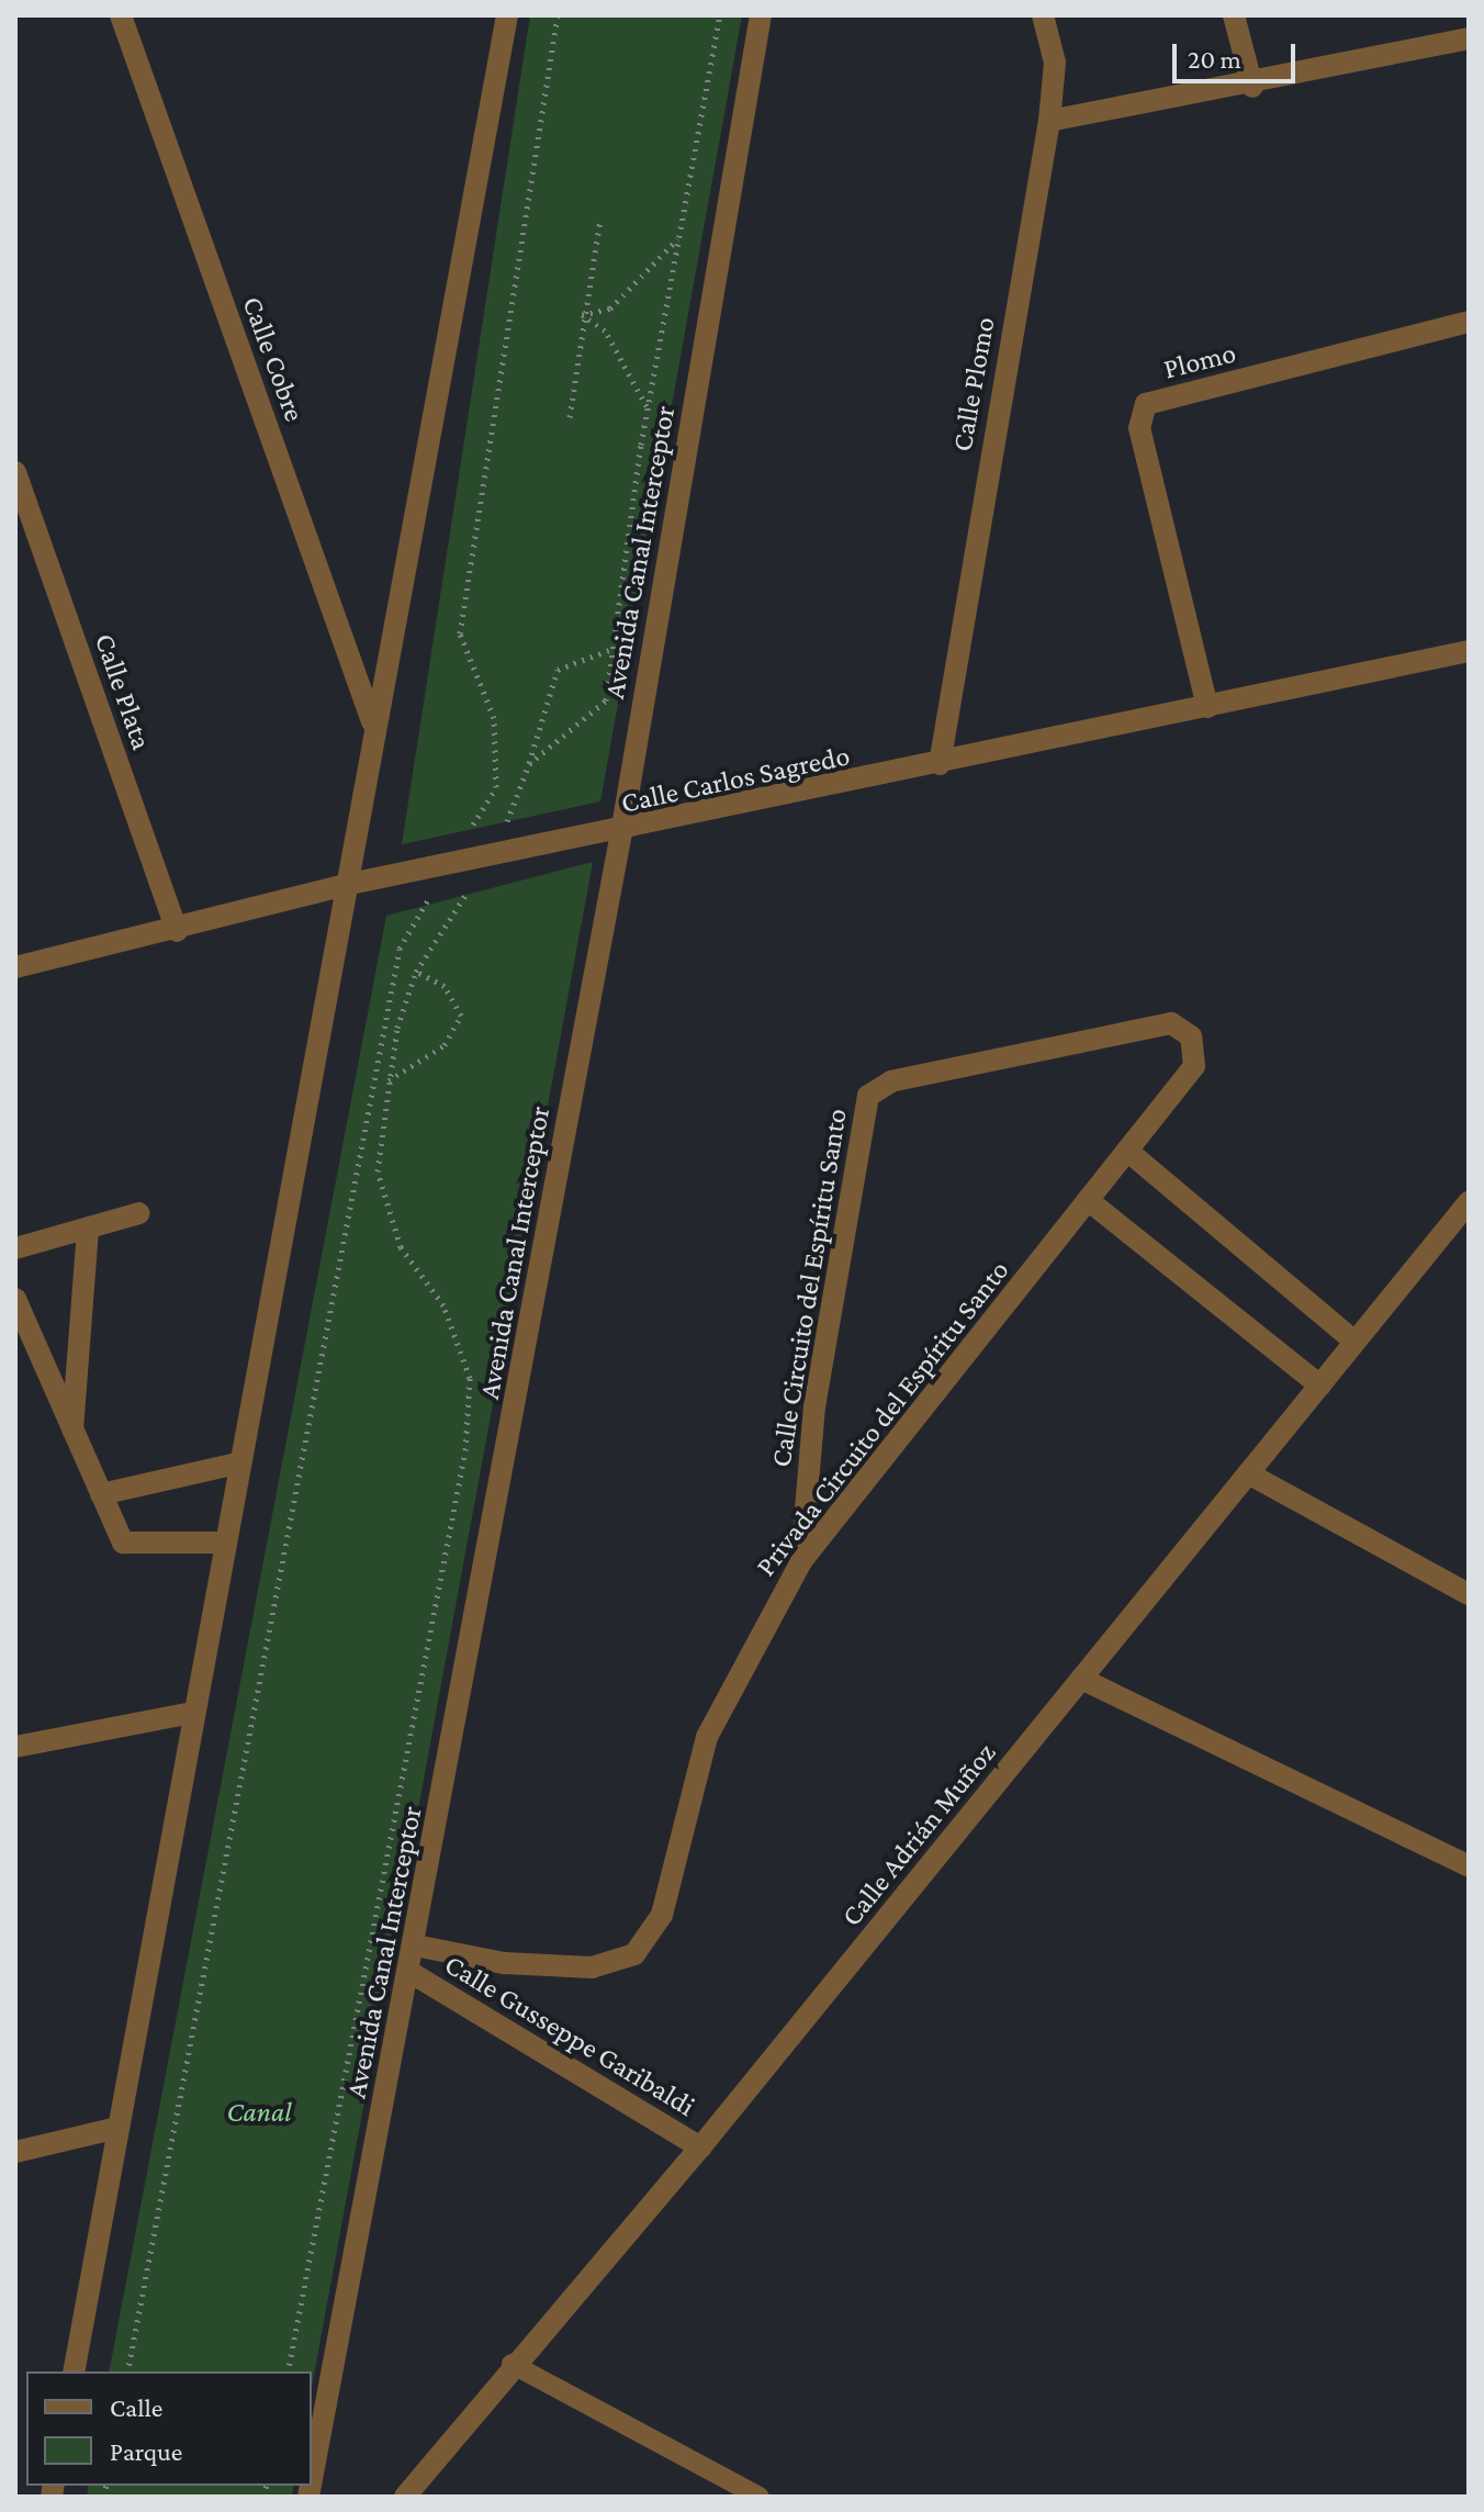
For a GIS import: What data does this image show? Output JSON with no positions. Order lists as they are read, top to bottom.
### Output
{
  "streets": {
    "street": [
      "Calle Cobre",
      "Plomo",
      "Calle Plomo",
      "Avenida Canal Interceptor",
      "Calle Plata",
      "Calle Carlos Sagredo",
      "Calle Circuito del Espíritu Santo",
      "Privada Circuito del Espíritu Santo",
      "Calle Adrián Muñoz",
      "Calle Gusseppe Garibaldi"
    ]
  },
  "crossings": [
    ["Plomo", "Calle Carlos Sagredo"],
    ["Calle Plomo", "Calle Carlos Sagredo"],
    ["Avenida Canal Interceptor", "Calle Carlos Sagredo"],
    ["Avenida Canal Interceptor", "Privada Circuito del Espíritu Santo"],
    ["Avenida Canal Interceptor", "Calle Gusseppe Garibaldi"],
    ["Calle Plata", "Calle Carlos Sagredo"],
    ["Calle Circuito del Espíritu Santo", "Privada Circuito del Espíritu Santo"],
    ["Calle Adrián Muñoz", "Calle Gusseppe Garibaldi"]
  ],
  "parks": ["Canal"],
  "legend": ["Calle", "Parque"],
  "scale_bar": "20 m"
}
